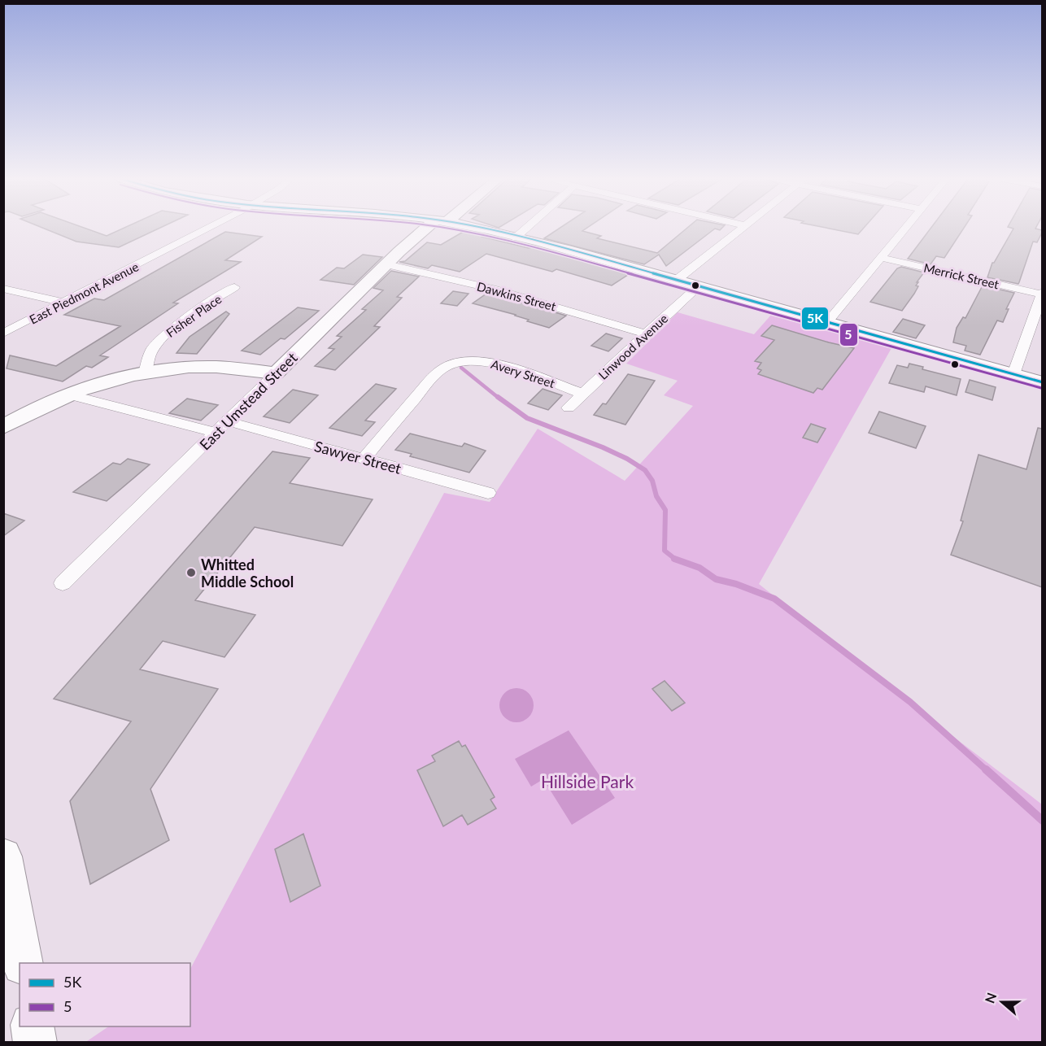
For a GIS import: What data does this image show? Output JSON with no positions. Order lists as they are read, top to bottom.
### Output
{
  "streets": {
    "main road": ["East Umstead Street"],
    "street": [
      "Merrick Street",
      "East Piedmont Avenue",
      "Dawkins Street",
      "Fisher Place",
      "Linwood Avenue",
      "Avery Street",
      "Sawyer Street"
    ]
  },
  "crossings": [
    ["Dawkins Street", "Linwood Avenue"],
    ["Dawkins Street", "East Umstead Street"],
    ["Linwood Avenue", "Avery Street"],
    ["Avery Street", "Sawyer Street"],
    ["East Umstead Street", "Sawyer Street"]
  ],
  "parks": ["Hillside Park"],
  "places": ["Whitted Middle School"],
  "lines": ["transit line 5K", "transit line 5"],
  "legend": ["5K", "5"],
  "north": "left"
}
